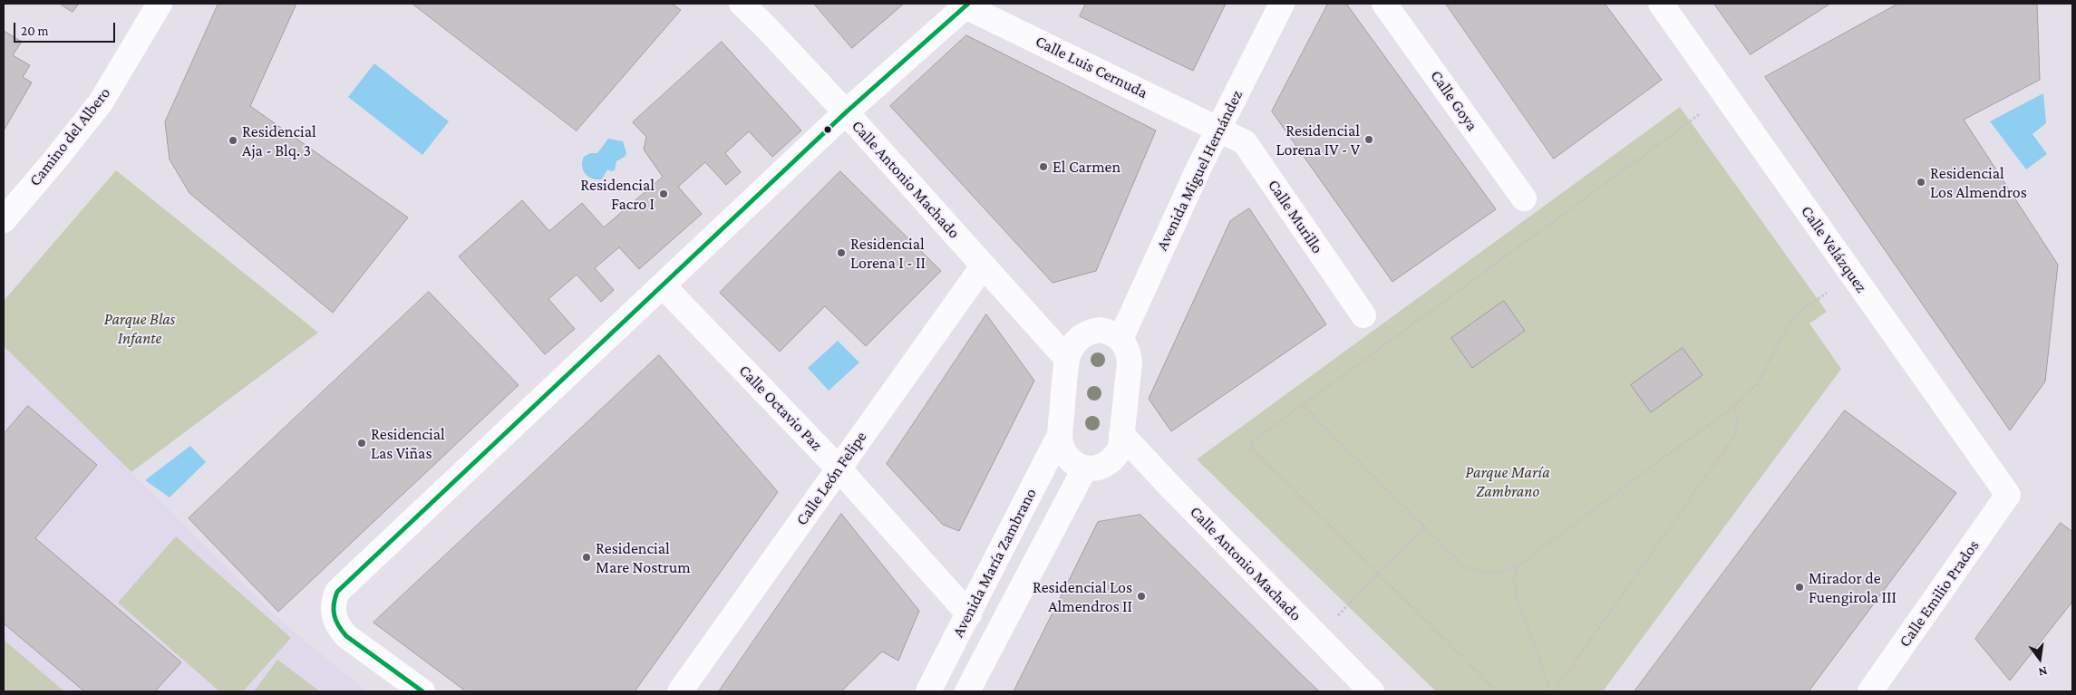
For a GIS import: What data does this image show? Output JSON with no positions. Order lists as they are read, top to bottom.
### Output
{
  "streets": {
    "street": [
      "Calle Luis Cernuda",
      "Calle Goya",
      "Camino del Albero",
      "Avenida Miguel Hernández",
      "Calle Antonio Machado",
      "Calle Murillo",
      "Calle Velázquez",
      "Calle Octavio Paz",
      "Calle León Felipe",
      "Avenida María Zambrano",
      "Calle Emilio Prados"
    ]
  },
  "crossings": [
    ["Calle Luis Cernuda", "Avenida Miguel Hernández"],
    ["Calle Luis Cernuda", "Calle Murillo"],
    ["Avenida Miguel Hernández", "Calle Murillo"],
    ["Calle Antonio Machado", "Calle León Felipe"],
    ["Calle Velázquez", "Calle Emilio Prados"],
    ["Calle Octavio Paz", "Calle León Felipe"],
    ["Calle Octavio Paz", "Avenida María Zambrano"]
  ],
  "parks": ["Parque Blas Infante", "Parque María Zambrano"],
  "places": [
    "Residencial Lorena IV - V",
    "Residencial Aja - Blq. 3",
    "El Carmen",
    "Residencial Los Almendros",
    "Residencial Facro I",
    "Residencial Lorena I - II",
    "Residencial Las Viñas",
    "Residencial Mare Nostrum",
    "Mirador de Fuengirola III",
    "Residencial Los Almendros II"
  ],
  "scale_bar": "20 m",
  "north": "bottom"
}
